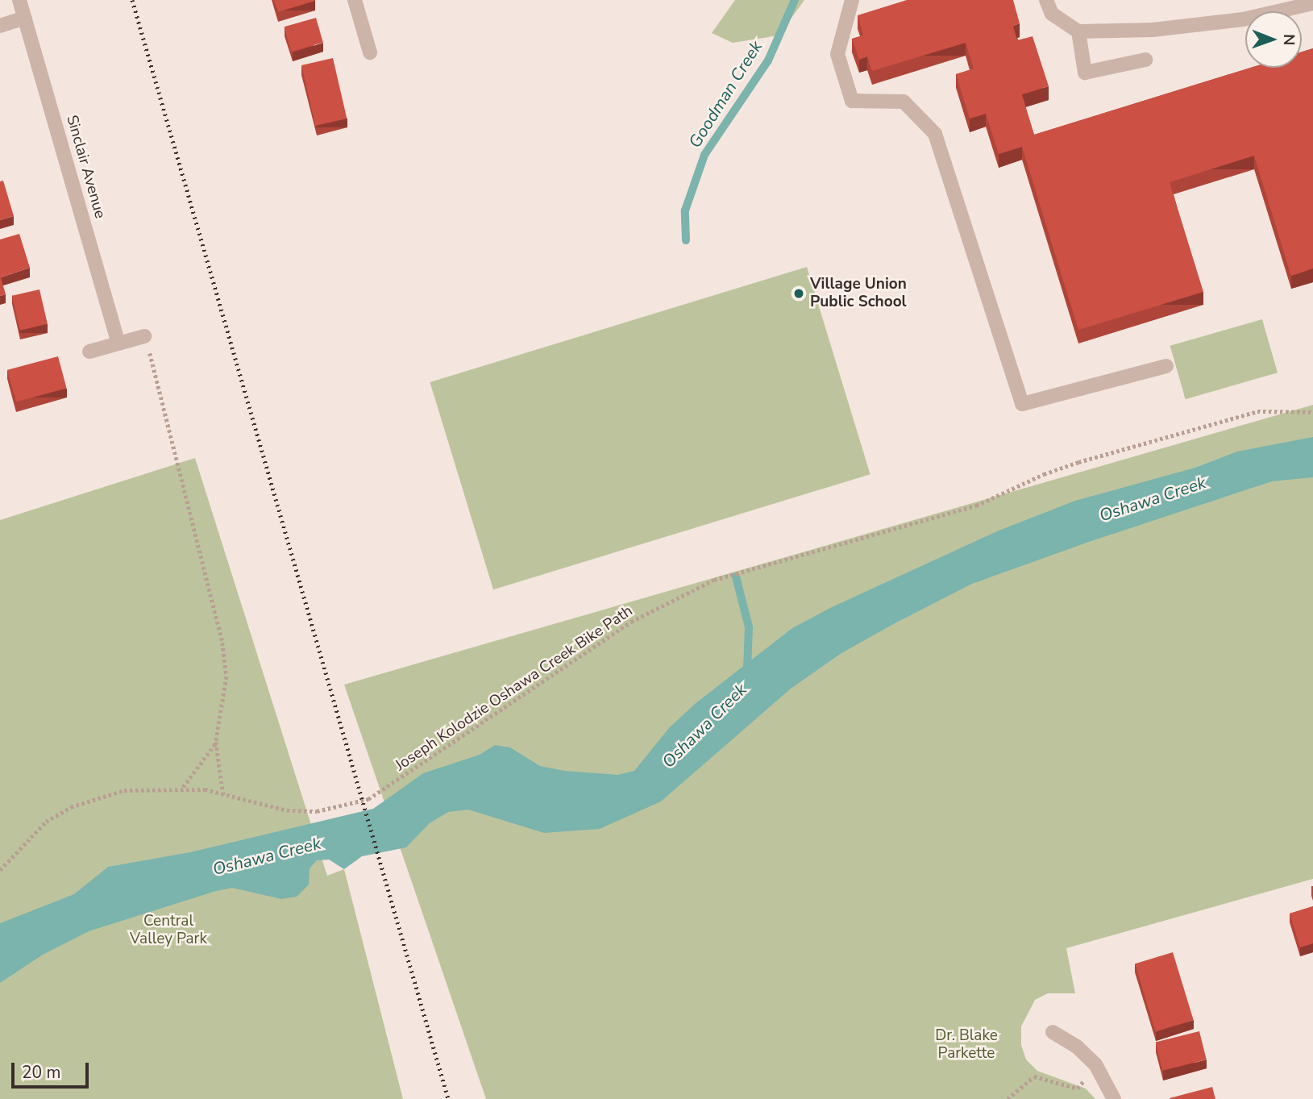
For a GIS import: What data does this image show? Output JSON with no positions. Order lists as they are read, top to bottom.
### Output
{
  "streets": {
    "street": ["Sinclair Avenue"],
    "path": ["Joseph Kolodzie Oshawa Creek Bike Path"]
  },
  "water": ["Goodman Creek", "Oshawa Creek"],
  "parks": ["Central Valley Park", "Dr. Blake Parkette"],
  "places": ["Village Union Public School"],
  "scale_bar": "20 m",
  "north": "right"
}
